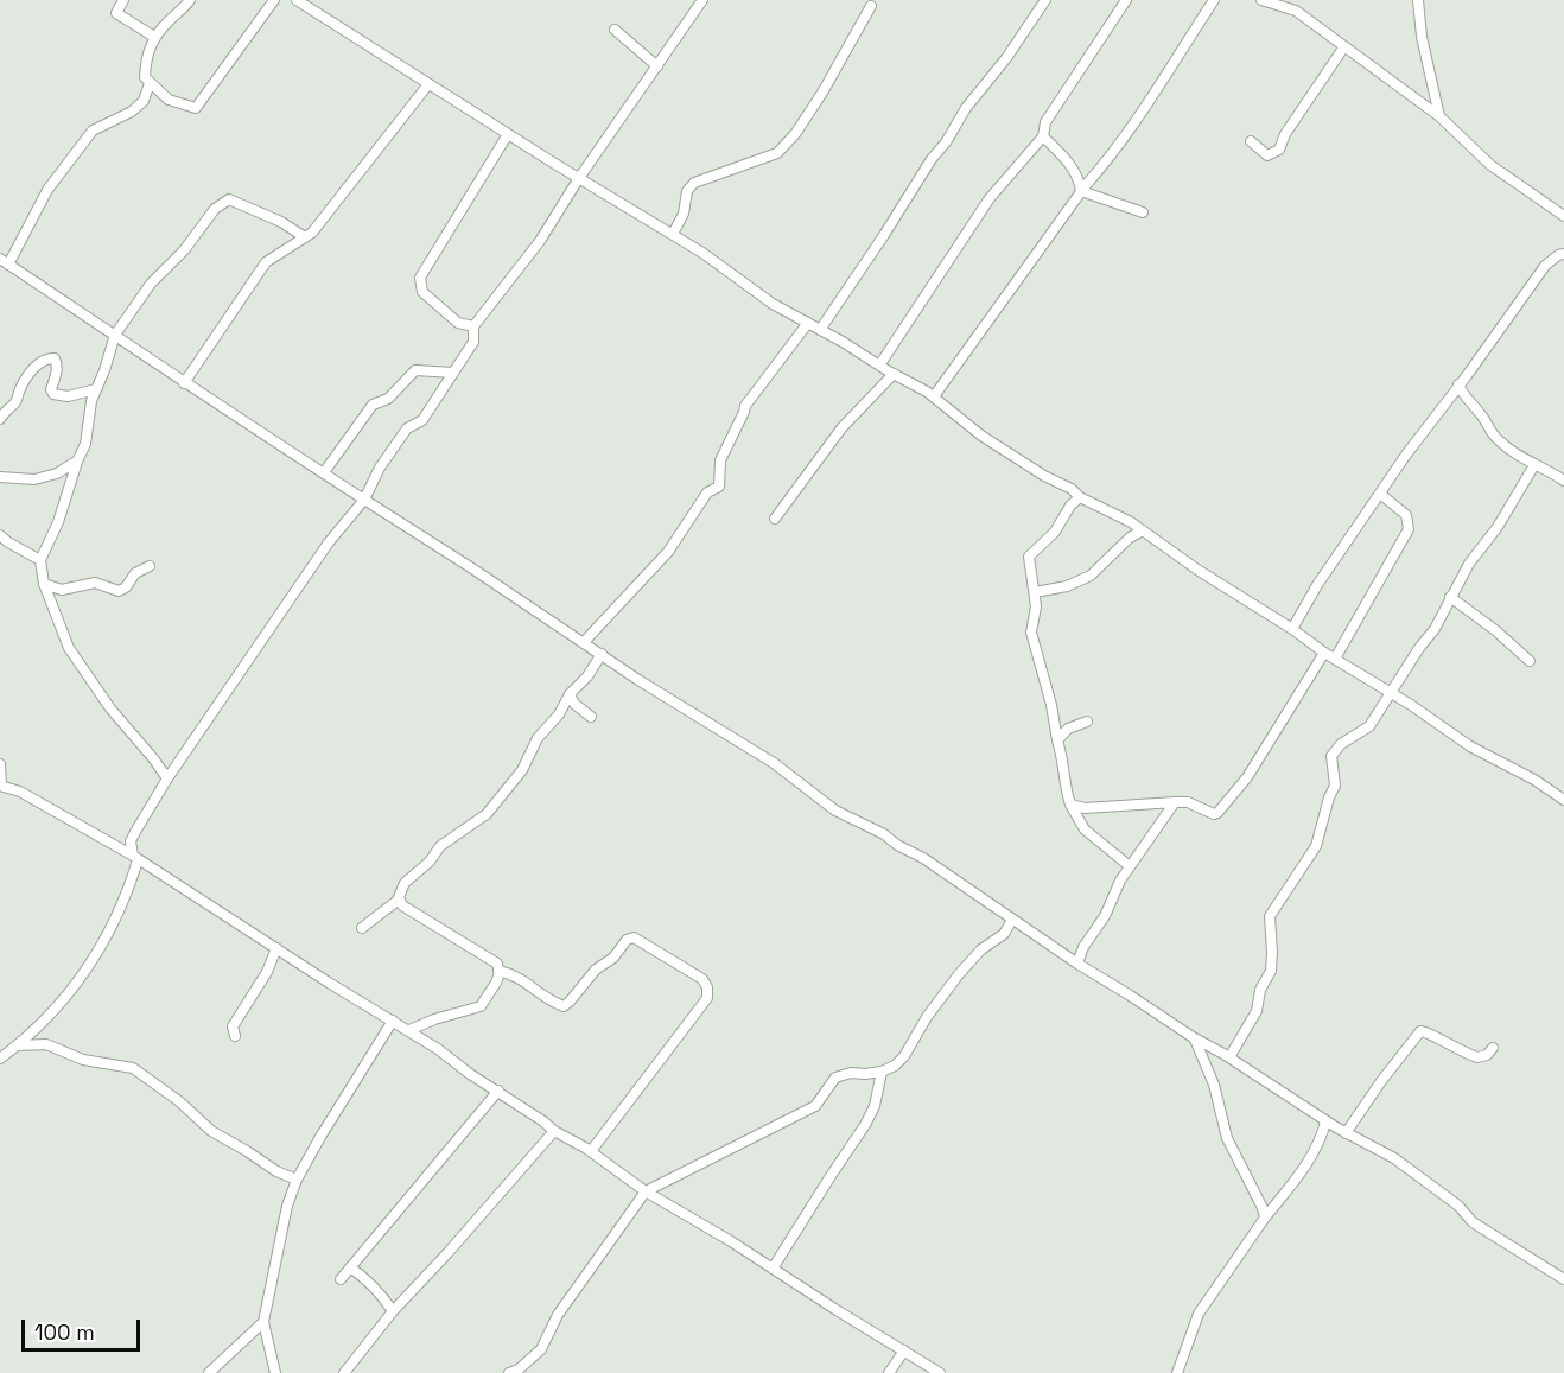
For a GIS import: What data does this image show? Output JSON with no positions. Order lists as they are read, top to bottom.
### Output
{
  "scale_bar": "100 m"
}
